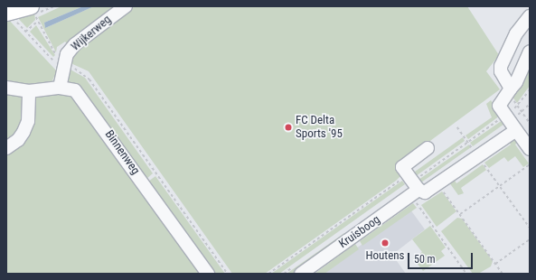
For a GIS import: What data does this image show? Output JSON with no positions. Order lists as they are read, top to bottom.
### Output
{
  "streets": {
    "street": ["Wijkerweg", "Binnenweg", "Kruisboog"]
  },
  "crossings": [
    ["Wijkerweg", "Binnenweg"]
  ],
  "places": ["FC Delta Sports '95", "Houtens"],
  "scale_bar": "50 m"
}
